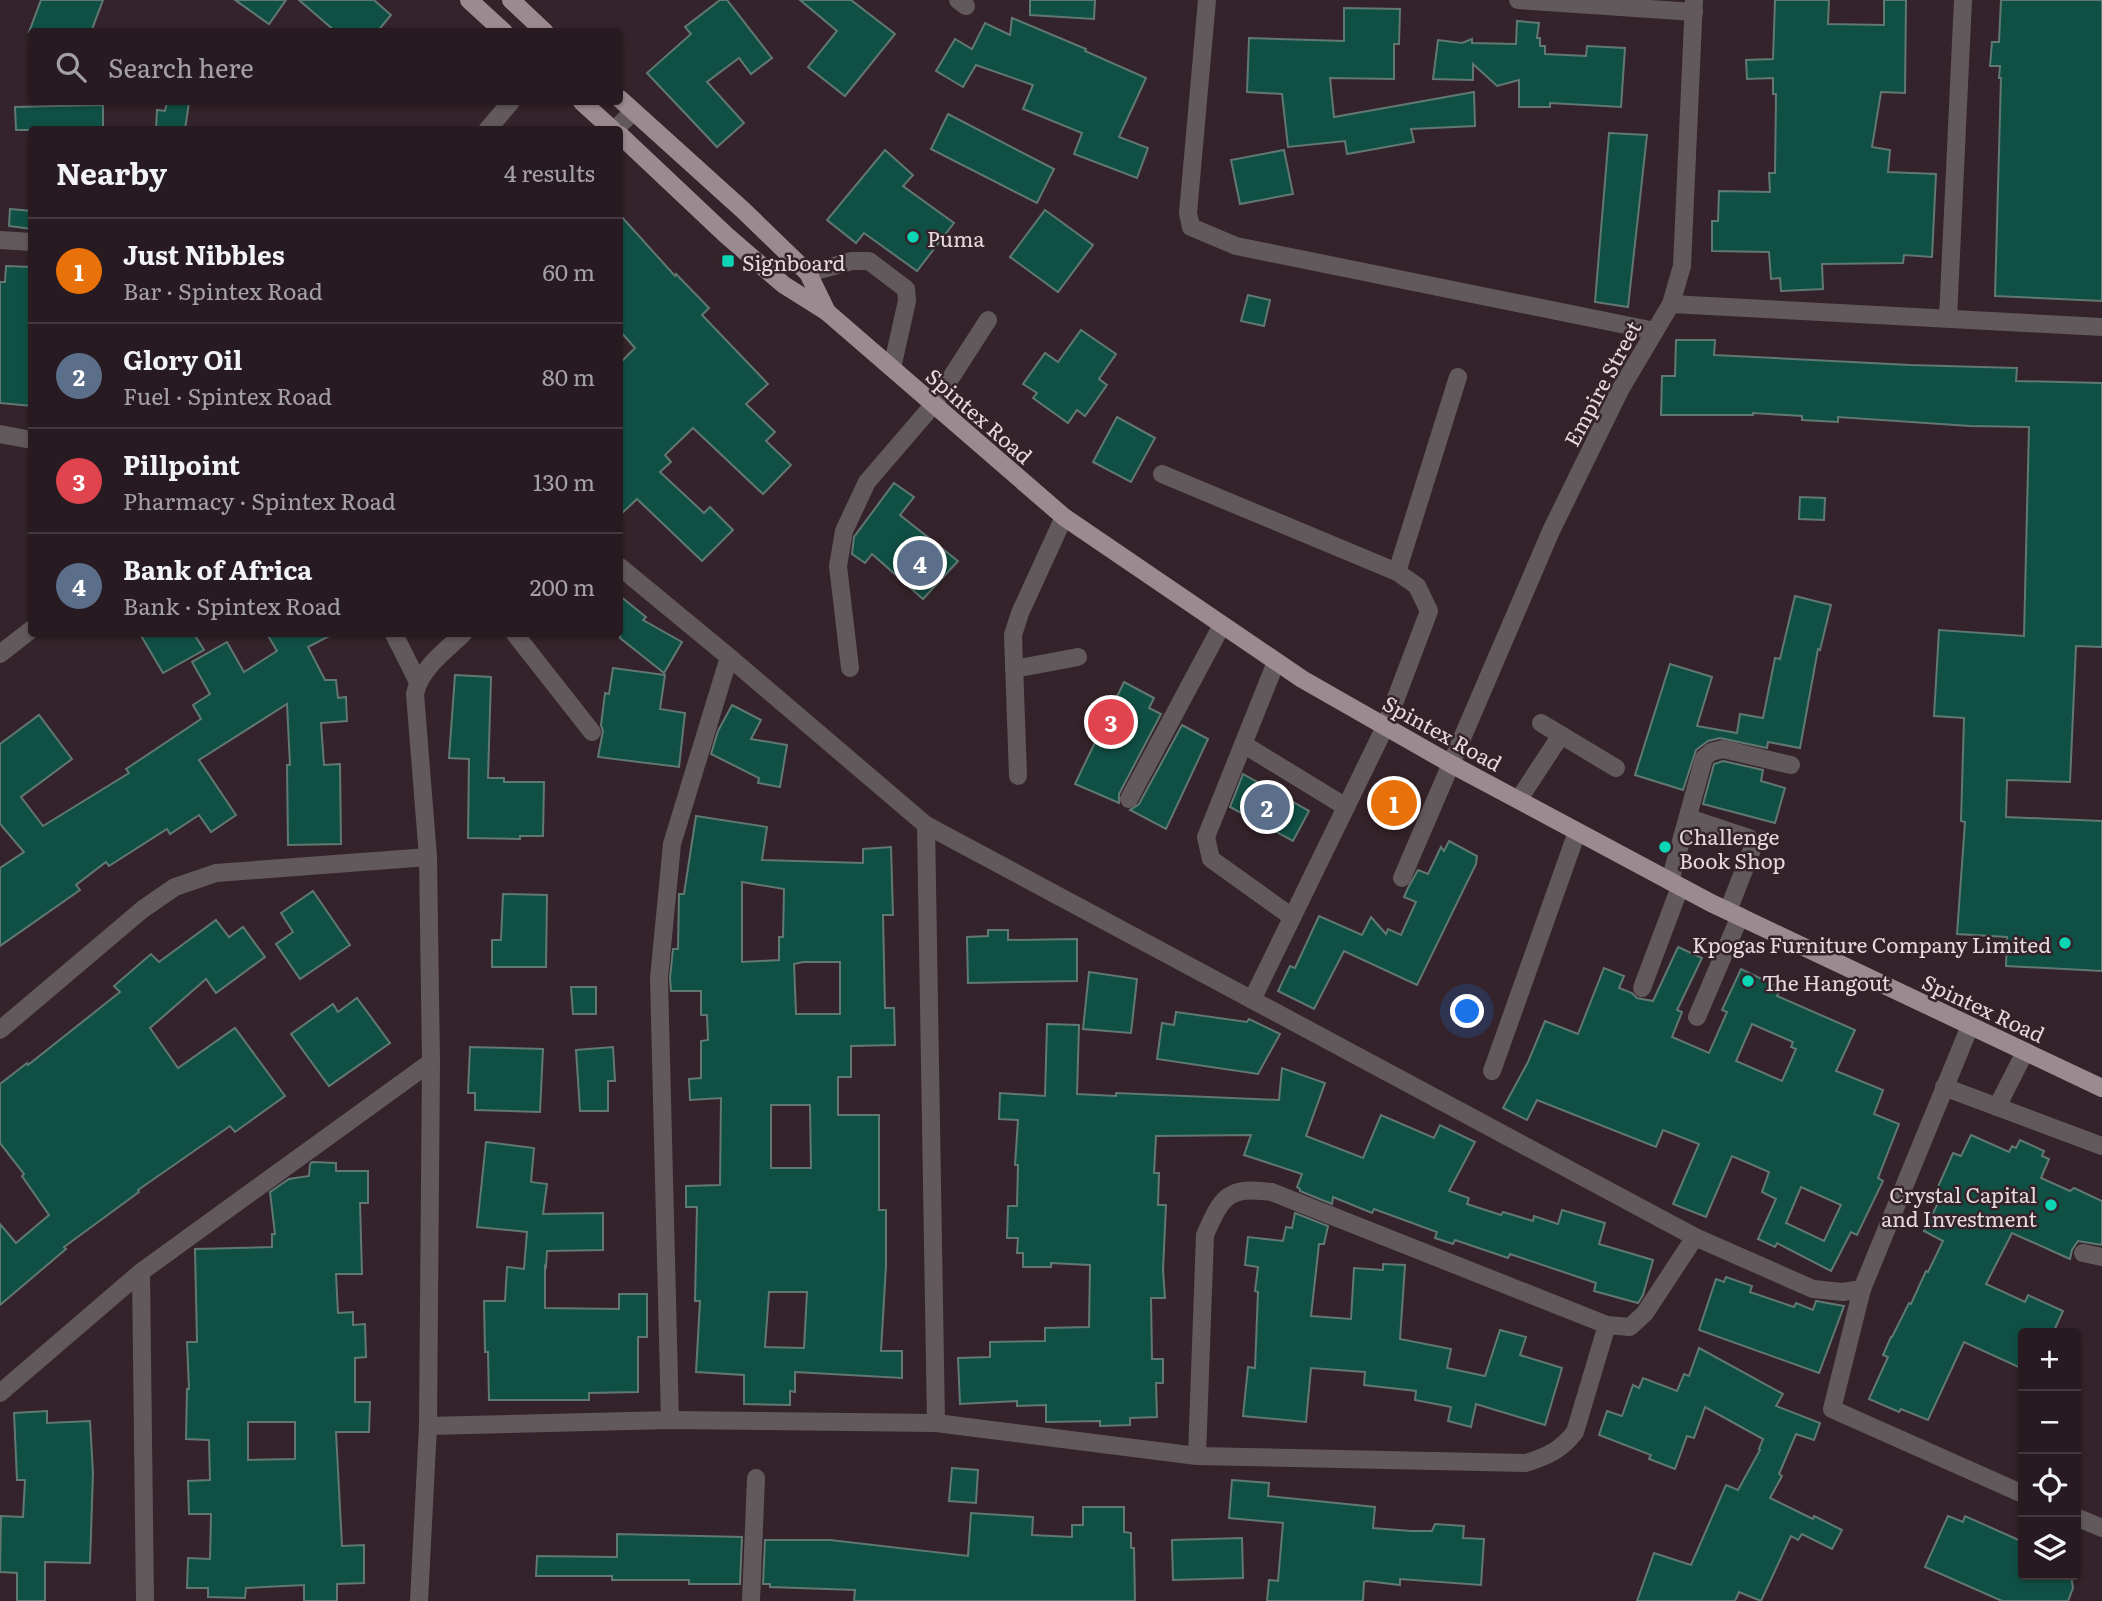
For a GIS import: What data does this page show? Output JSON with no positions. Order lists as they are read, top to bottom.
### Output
{
  "streets": {
    "main road": ["Spintex Road"],
    "street": ["Empire Street"]
  },
  "crossings": [
    ["Empire Street", "Spintex Road"]
  ],
  "places": {
    "other": [
      "Puma",
      "Challenge Book Shop",
      "Kpogas Furniture Company Limited",
      "The Hangout",
      "Crystal Capital and Investment"
    ],
    "transit": ["Signboard"]
  },
  "page": {
    "search": "Search here",
    "heading": ["Nearby", "4 results"],
    "list": [
      {
        "mark": "1",
        "name": "Just Nibbles",
        "note": "Bar · Spintex Road",
        "value": "60 m"
      },
      {
        "mark": "2",
        "name": "Glory Oil",
        "note": "Fuel · Spintex Road",
        "value": "80 m"
      },
      {
        "mark": "3",
        "name": "Pillpoint",
        "note": "Pharmacy · Spintex Road",
        "value": "130 m"
      },
      {
        "mark": "4",
        "name": "Bank of Africa",
        "note": "Bank · Spintex Road",
        "value": "200 m"
      }
    ],
    "pins": [
      "4",
      "3",
      "1",
      "2"
    ],
    "map_buttons": ["+", "−"]
  }
}
